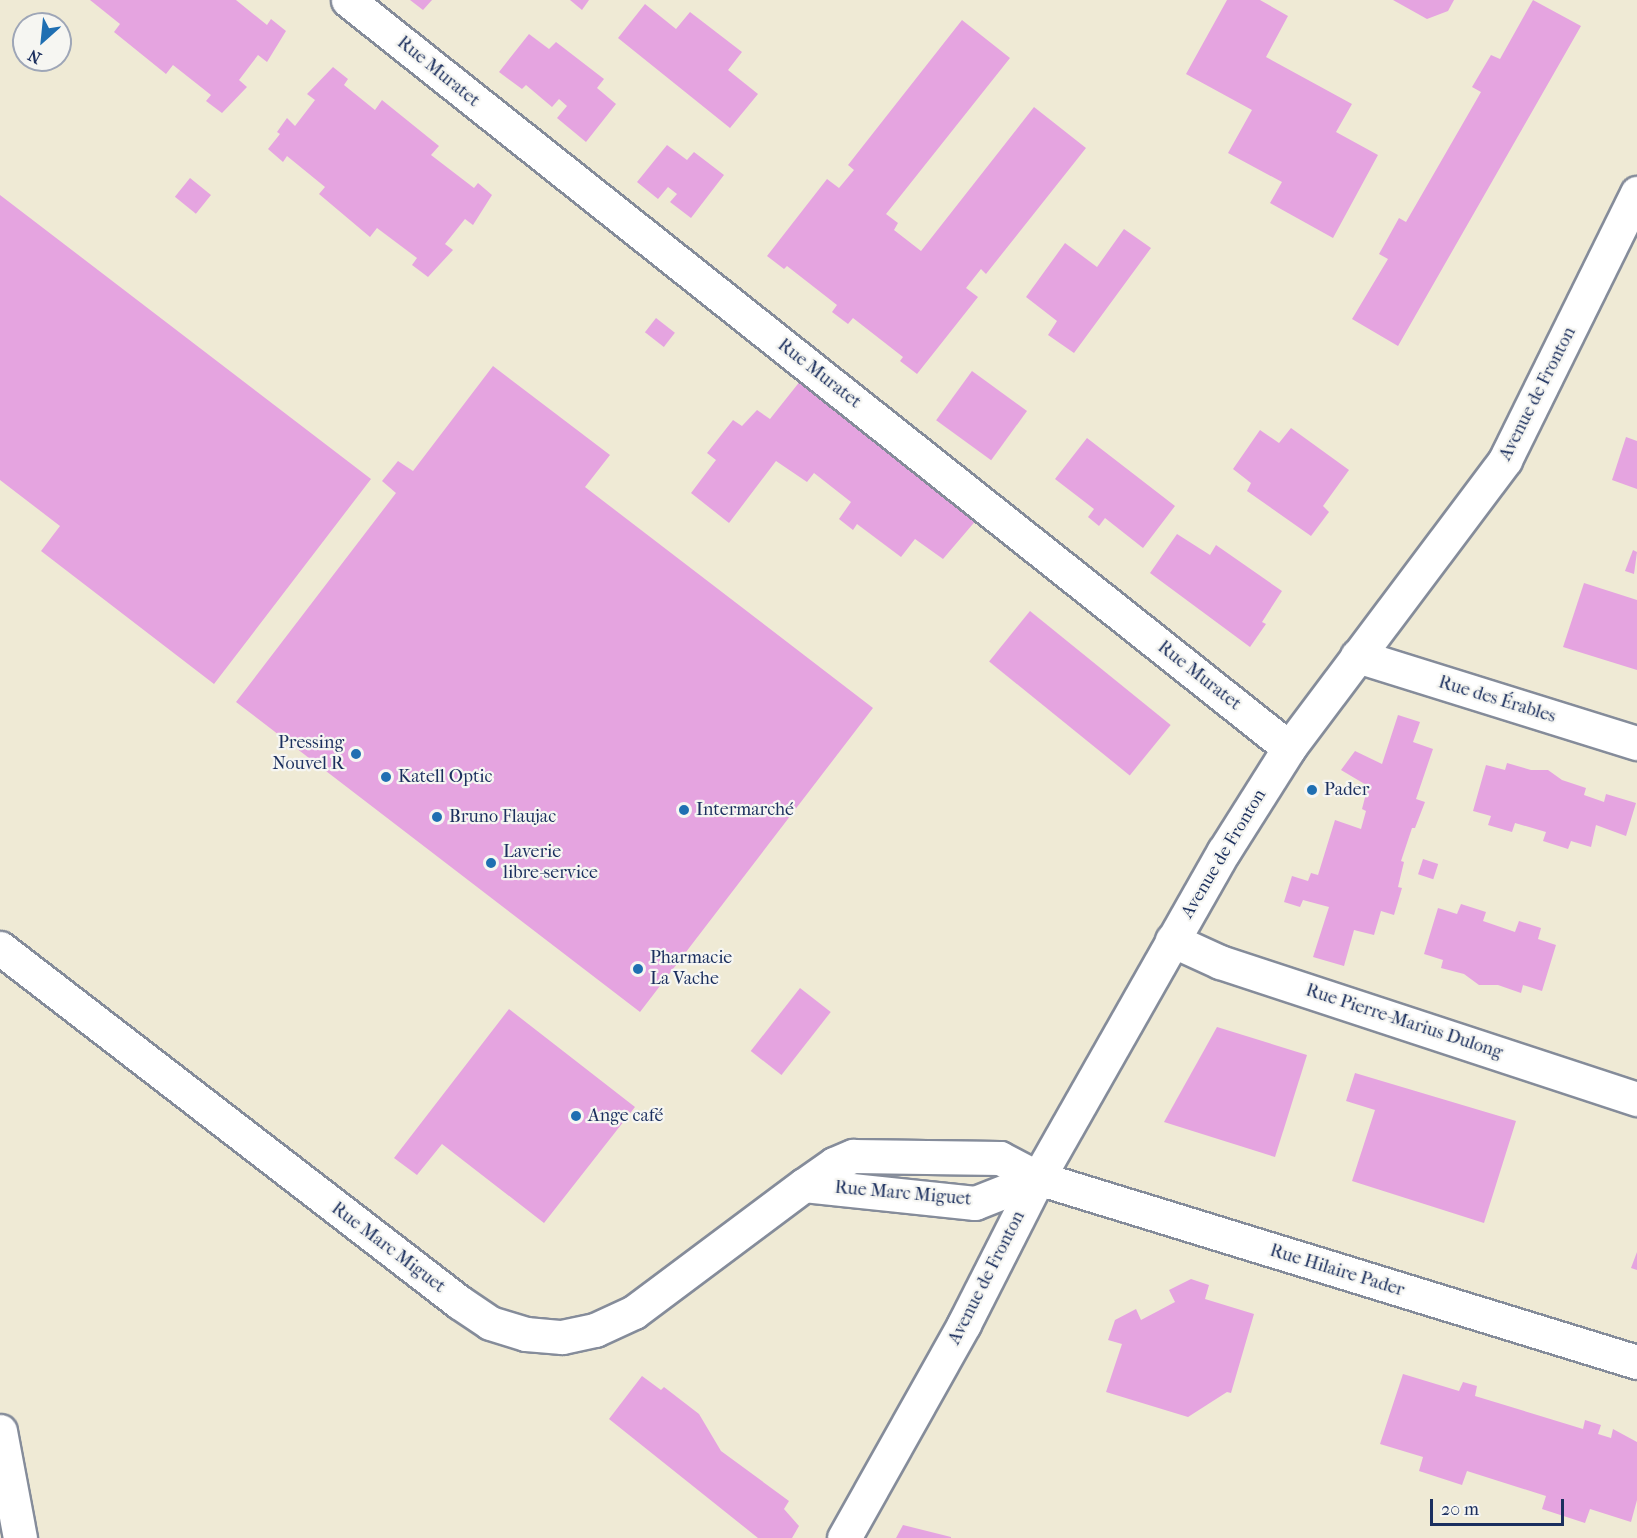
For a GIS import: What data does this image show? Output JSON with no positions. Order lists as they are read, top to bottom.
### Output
{
  "streets": {
    "street": [
      "Rue Muratet",
      "Avenue de Fronton",
      "Rue des Érables",
      "Rue Pierre-Marius Dulong",
      "Rue Marc Miguet",
      "Rue Hilaire Pader"
    ]
  },
  "crossings": [
    ["Rue Muratet", "Avenue de Fronton"],
    ["Avenue de Fronton", "Rue des Érables"],
    ["Avenue de Fronton", "Rue Pierre-Marius Dulong"],
    ["Avenue de Fronton", "Rue Marc Miguet"],
    ["Avenue de Fronton", "Rue Hilaire Pader"],
    ["Rue Marc Miguet", "Rue Hilaire Pader"]
  ],
  "places": [
    "Pressing Nouvel R",
    "Katell Optic",
    "Pader",
    "Intermarché",
    "Bruno Flaujac",
    "Laverie libre-service",
    "Pharmacie La Vache",
    "Ange café"
  ],
  "scale_bar": "20 m",
  "north": "bottom left"
}
